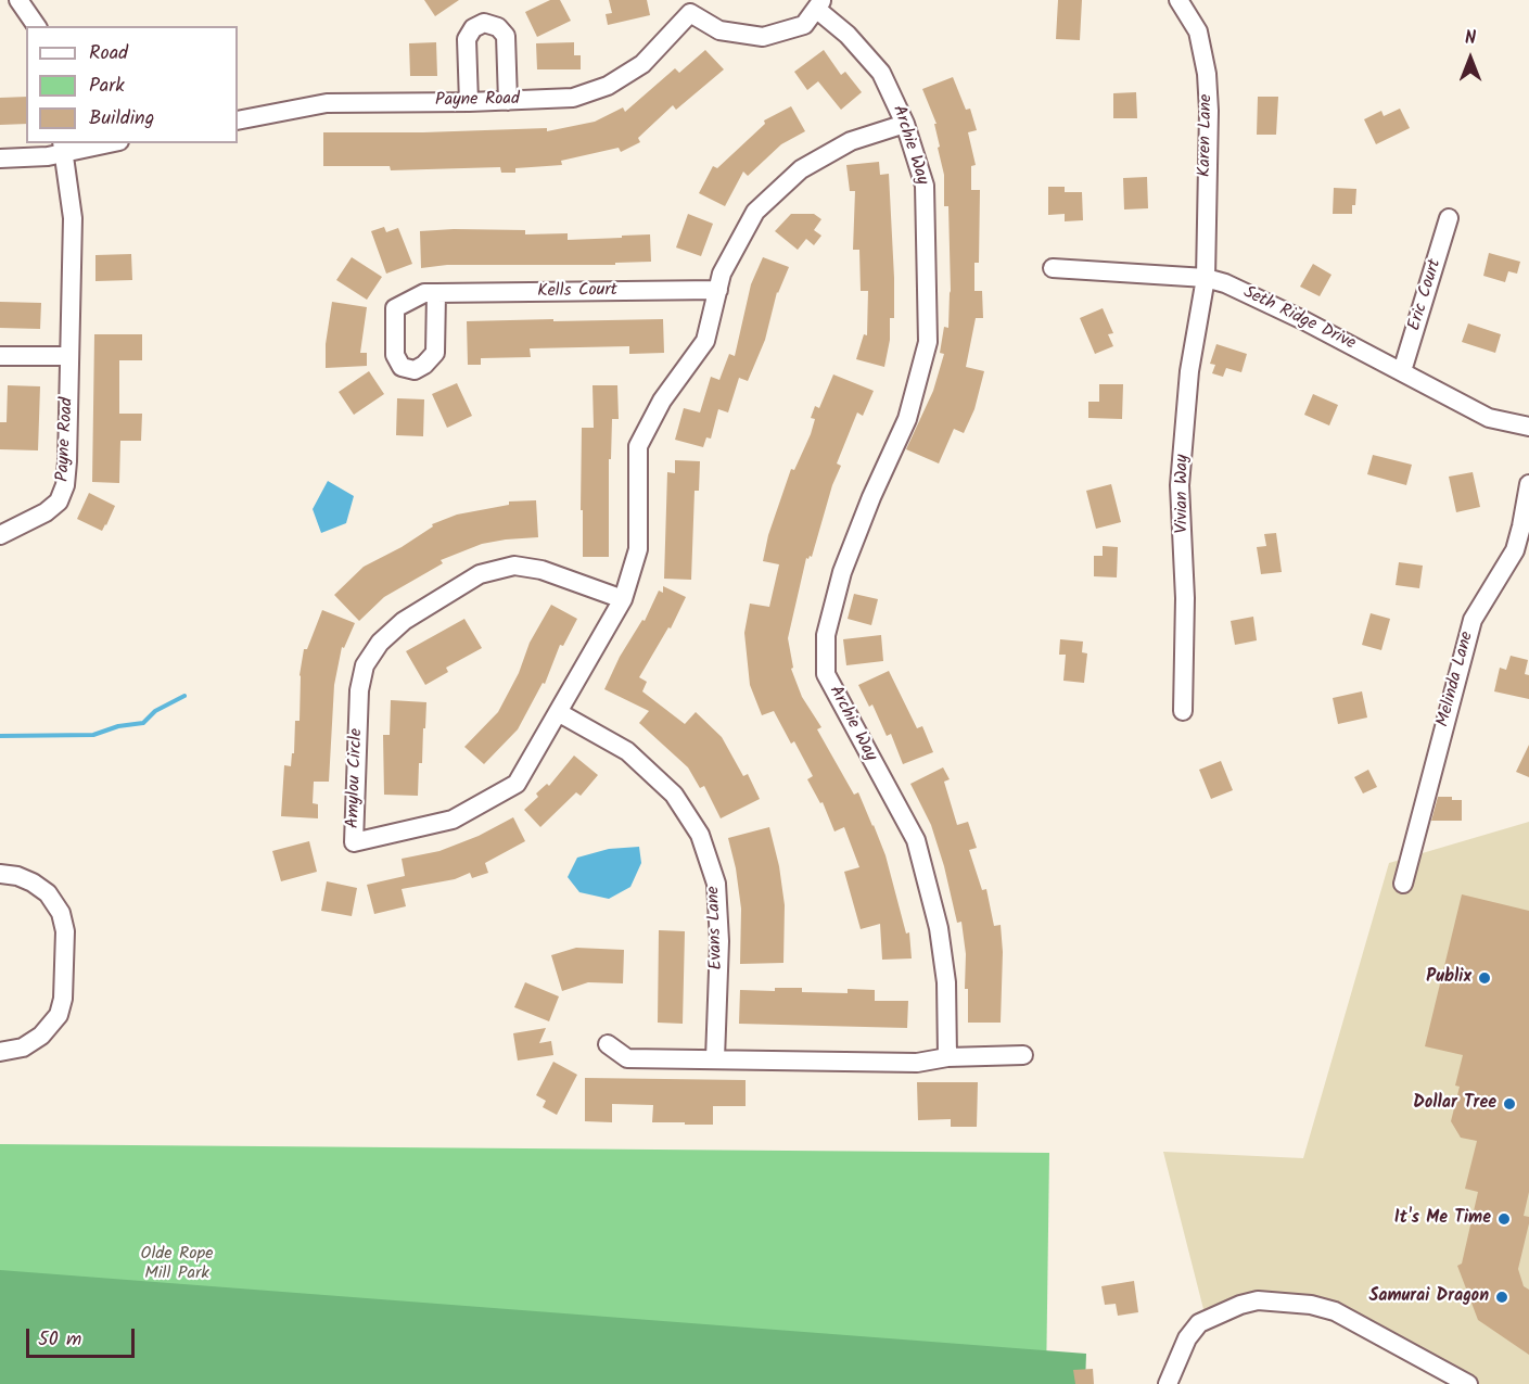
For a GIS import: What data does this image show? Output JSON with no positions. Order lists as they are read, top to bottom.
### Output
{
  "streets": {
    "street": [
      "Payne Road",
      "Karen Lane",
      "Archie Way",
      "Kells Court",
      "Eric Court",
      "Seth Ridge Drive",
      "Vivian Way",
      "Melinda Lane",
      "Amylou Circle",
      "Evans Lane"
    ]
  },
  "crossings": [
    ["Karen Lane", "Seth Ridge Drive"],
    ["Karen Lane", "Vivian Way"],
    ["Archie Way", "Amylou Circle"],
    ["Kells Court", "Amylou Circle"],
    ["Eric Court", "Seth Ridge Drive"],
    ["Seth Ridge Drive", "Vivian Way"],
    ["Amylou Circle", "Evans Lane"]
  ],
  "parks": ["Olde Rope Mill Park"],
  "places": [
    "Publix",
    "Dollar Tree",
    "It's Me Time",
    "Samurai Dragon"
  ],
  "legend": ["Road", "Park", "Building"],
  "scale_bar": "50 m",
  "north": "top"
}
